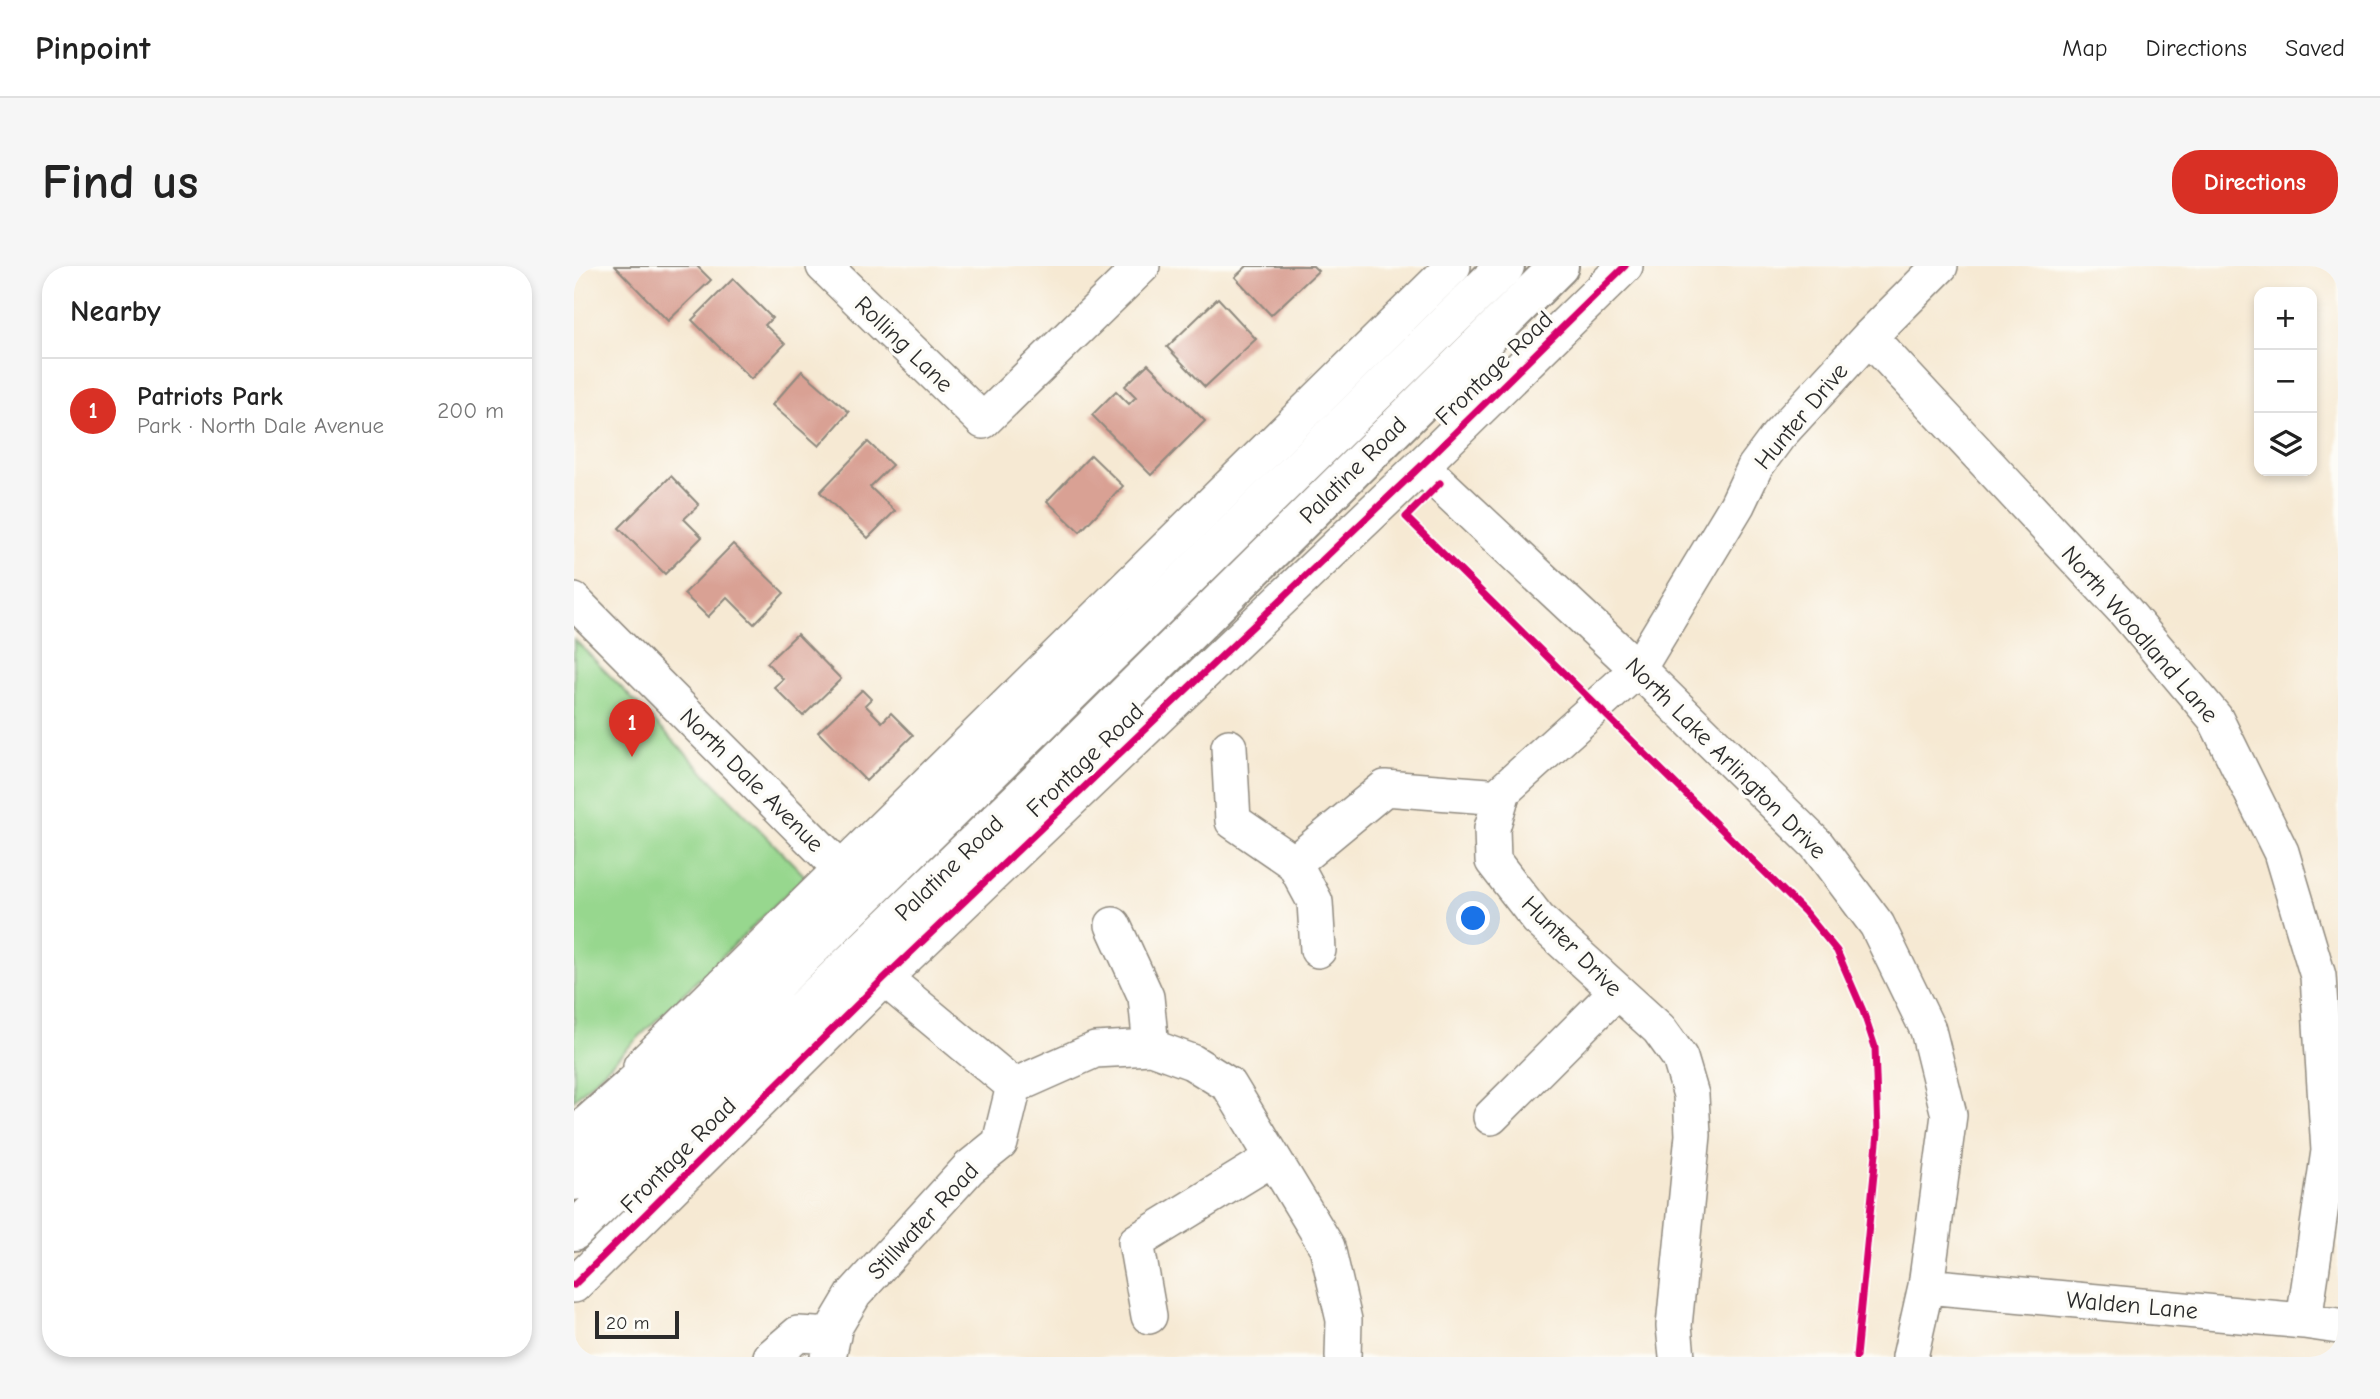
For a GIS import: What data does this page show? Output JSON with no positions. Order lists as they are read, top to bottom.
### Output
{
  "streets": {
    "highway": ["Palatine Road"],
    "street": [
      "Rolling Lane",
      "Frontage Road",
      "Hunter Drive",
      "North Woodland Lane",
      "North Lake Arlington Drive",
      "North Dale Avenue",
      "Stillwater Road",
      "Walden Lane"
    ]
  },
  "crossings": [
    ["Frontage Road", "North Lake Arlington Drive"],
    ["Hunter Drive", "North Woodland Lane"],
    ["Hunter Drive", "North Lake Arlington Drive"],
    ["North Woodland Lane", "Walden Lane"],
    ["North Lake Arlington Drive", "Walden Lane"]
  ],
  "scale_bar": "20 m",
  "page": {
    "header": "Pinpoint",
    "nav": ["Map", "Directions", "Saved"],
    "buttons": "Directions",
    "title": "Find us",
    "heading": "Nearby",
    "map_buttons": ["+", "−"],
    "list": [
      {
        "mark": "1",
        "name": "Patriots Park",
        "note": "Park · North Dale Avenue",
        "value": "200 m"
      }
    ],
    "pins": "1",
    "scale": "20 m"
  }
}
